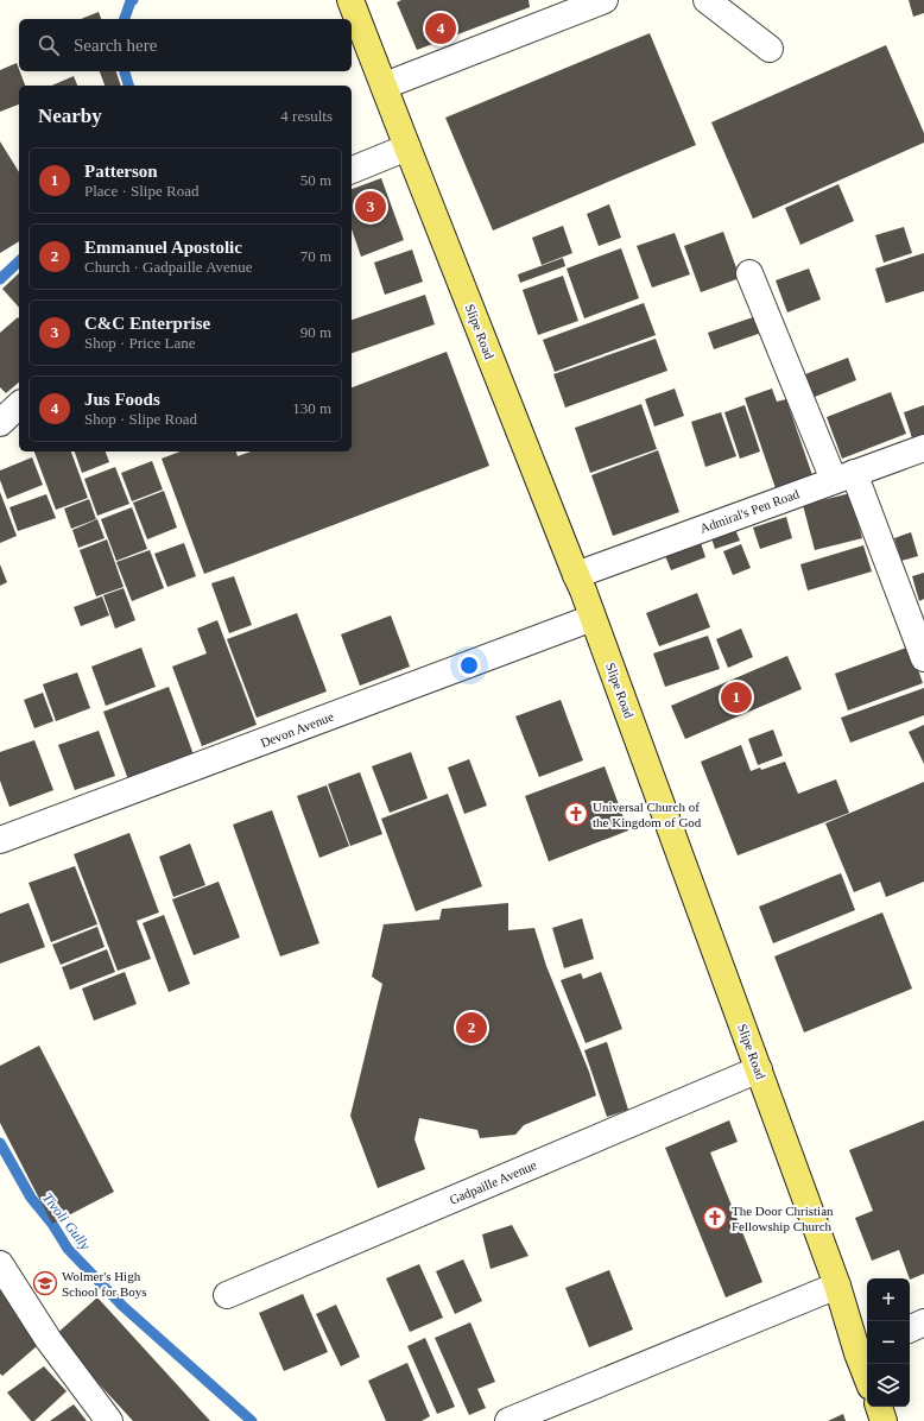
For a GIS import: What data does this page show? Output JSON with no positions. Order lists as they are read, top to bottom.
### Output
{
  "streets": {
    "main road": ["Slipe Road"],
    "street": ["Admiral's Pen Road", "Devon Avenue", "Gadpaille Avenue"]
  },
  "crossings": [
    ["Slipe Road", "Admiral's Pen Road"],
    ["Slipe Road", "Devon Avenue"],
    ["Slipe Road", "Gadpaille Avenue"]
  ],
  "water": ["Tivoli Gully"],
  "places": {
    "church": ["Universal Church of the Kingdom of God", "The Door Christian Fellowship Church"],
    "school or university": ["Wolmer's High School for Boys"]
  },
  "page": {
    "pins": [
      "4",
      "3",
      "1",
      "2"
    ],
    "search": "Search here",
    "heading": ["Nearby", "4 results"],
    "list": [
      {
        "mark": "1",
        "name": "Patterson",
        "note": "Place · Slipe Road",
        "value": "50 m"
      },
      {
        "mark": "2",
        "name": "Emmanuel Apostolic",
        "note": "Church · Gadpaille Avenue",
        "value": "70 m"
      },
      {
        "mark": "3",
        "name": "C&C Enterprise",
        "note": "Shop · Price Lane",
        "value": "90 m"
      },
      {
        "mark": "4",
        "name": "Jus Foods",
        "note": "Shop · Slipe Road",
        "value": "130 m"
      }
    ],
    "map_buttons": ["+", "−"]
  }
}
